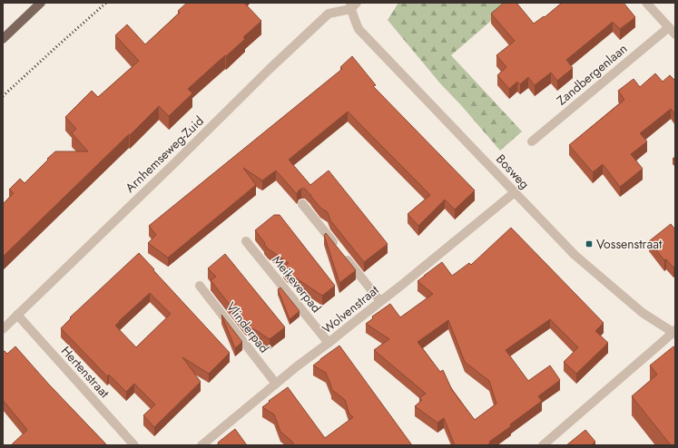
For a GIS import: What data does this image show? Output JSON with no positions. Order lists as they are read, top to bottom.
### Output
{
  "streets": {
    "street": [
      "Zandbergenlaan",
      "Arnhemseweg-Zuid",
      "Bosweg",
      "Meikeverpad",
      "Wolvenstraat",
      "Vlinderpad",
      "Hertenstraat"
    ]
  },
  "crossings": [
    ["Arnhemseweg-Zuid", "Bosweg"],
    ["Arnhemseweg-Zuid", "Hertenstraat"],
    ["Bosweg", "Wolvenstraat"],
    ["Meikeverpad", "Wolvenstraat"],
    ["Wolvenstraat", "Vlinderpad"]
  ],
  "places": {
    "transit": ["Vossenstraat"]
  }
}
